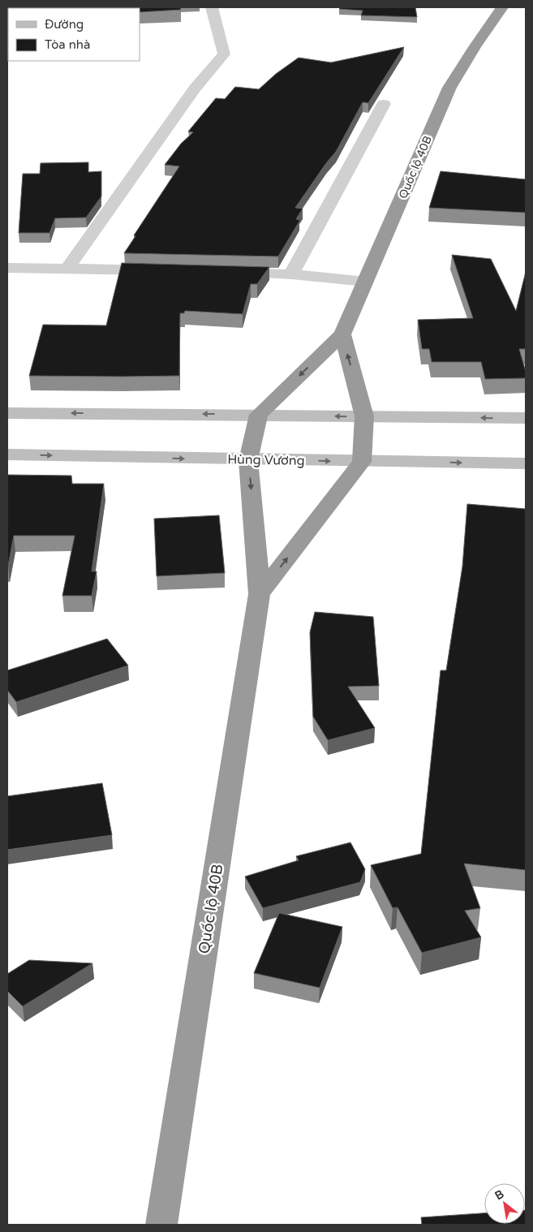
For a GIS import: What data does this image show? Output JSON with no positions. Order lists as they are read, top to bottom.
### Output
{
  "streets": {
    "highway": ["Quốc lộ 40B"],
    "main road": ["Hùng Vương"]
  },
  "crossings": [
    ["Quốc lộ 40B", "Hùng Vương"]
  ],
  "legend": ["Đường", "Tòa nhà"],
  "north": "top left"
}
